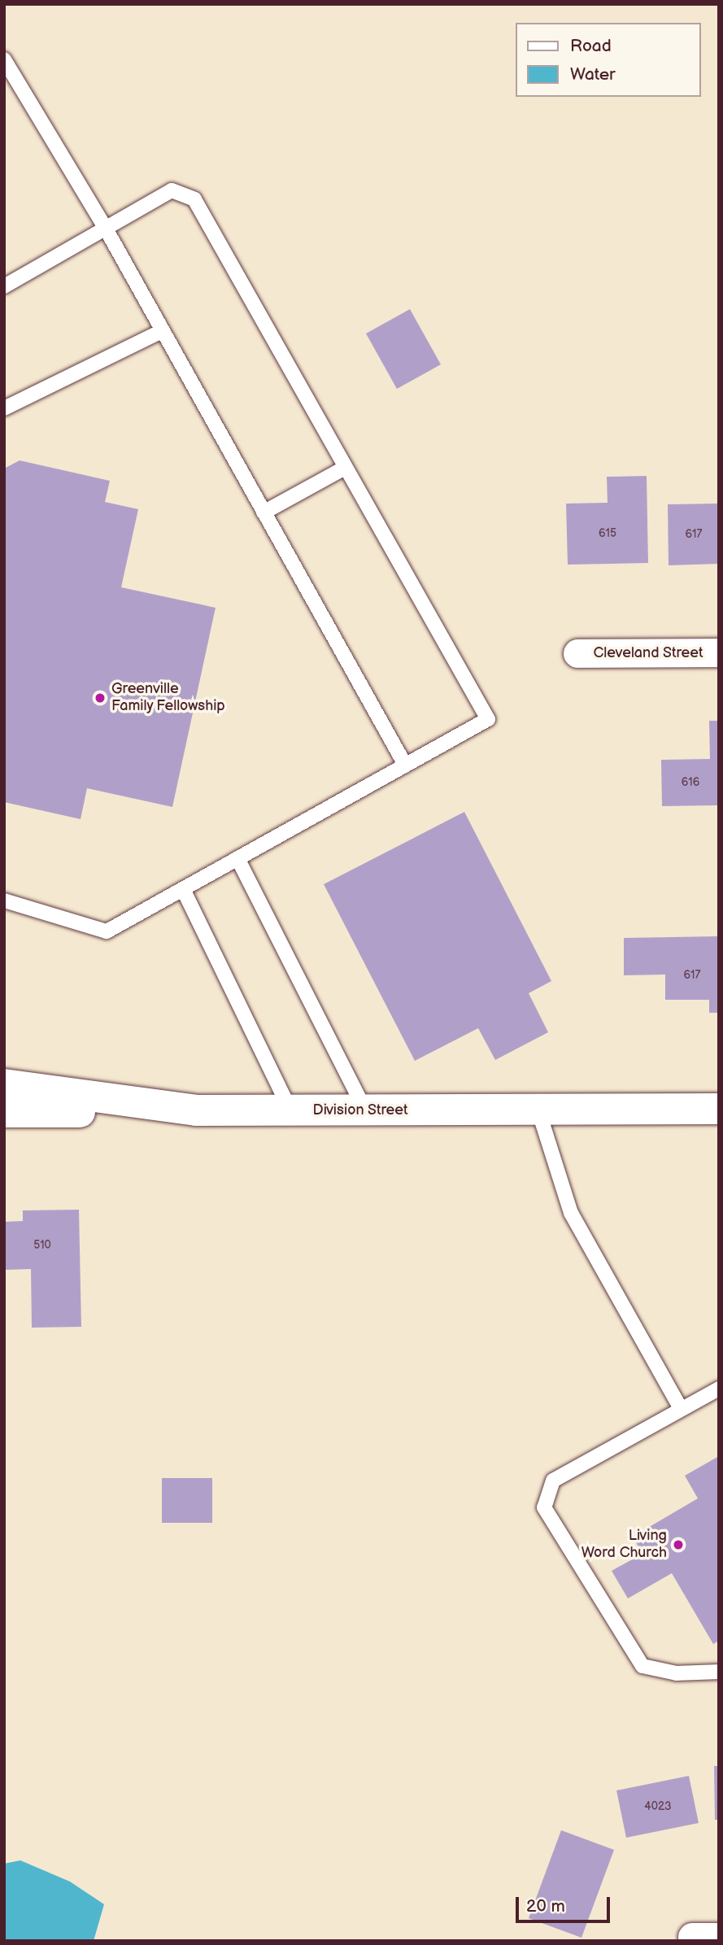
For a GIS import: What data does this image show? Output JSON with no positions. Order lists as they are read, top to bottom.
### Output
{
  "streets": {
    "street": ["Cleveland Street", "Division Street"]
  },
  "places": ["Greenville Family Fellowship", "Living Word Church"],
  "house_numbers": [
    "615",
    "617",
    "616",
    "617",
    "510",
    "4023"
  ],
  "legend": ["Road", "Water"],
  "scale_bar": "20 m"
}
